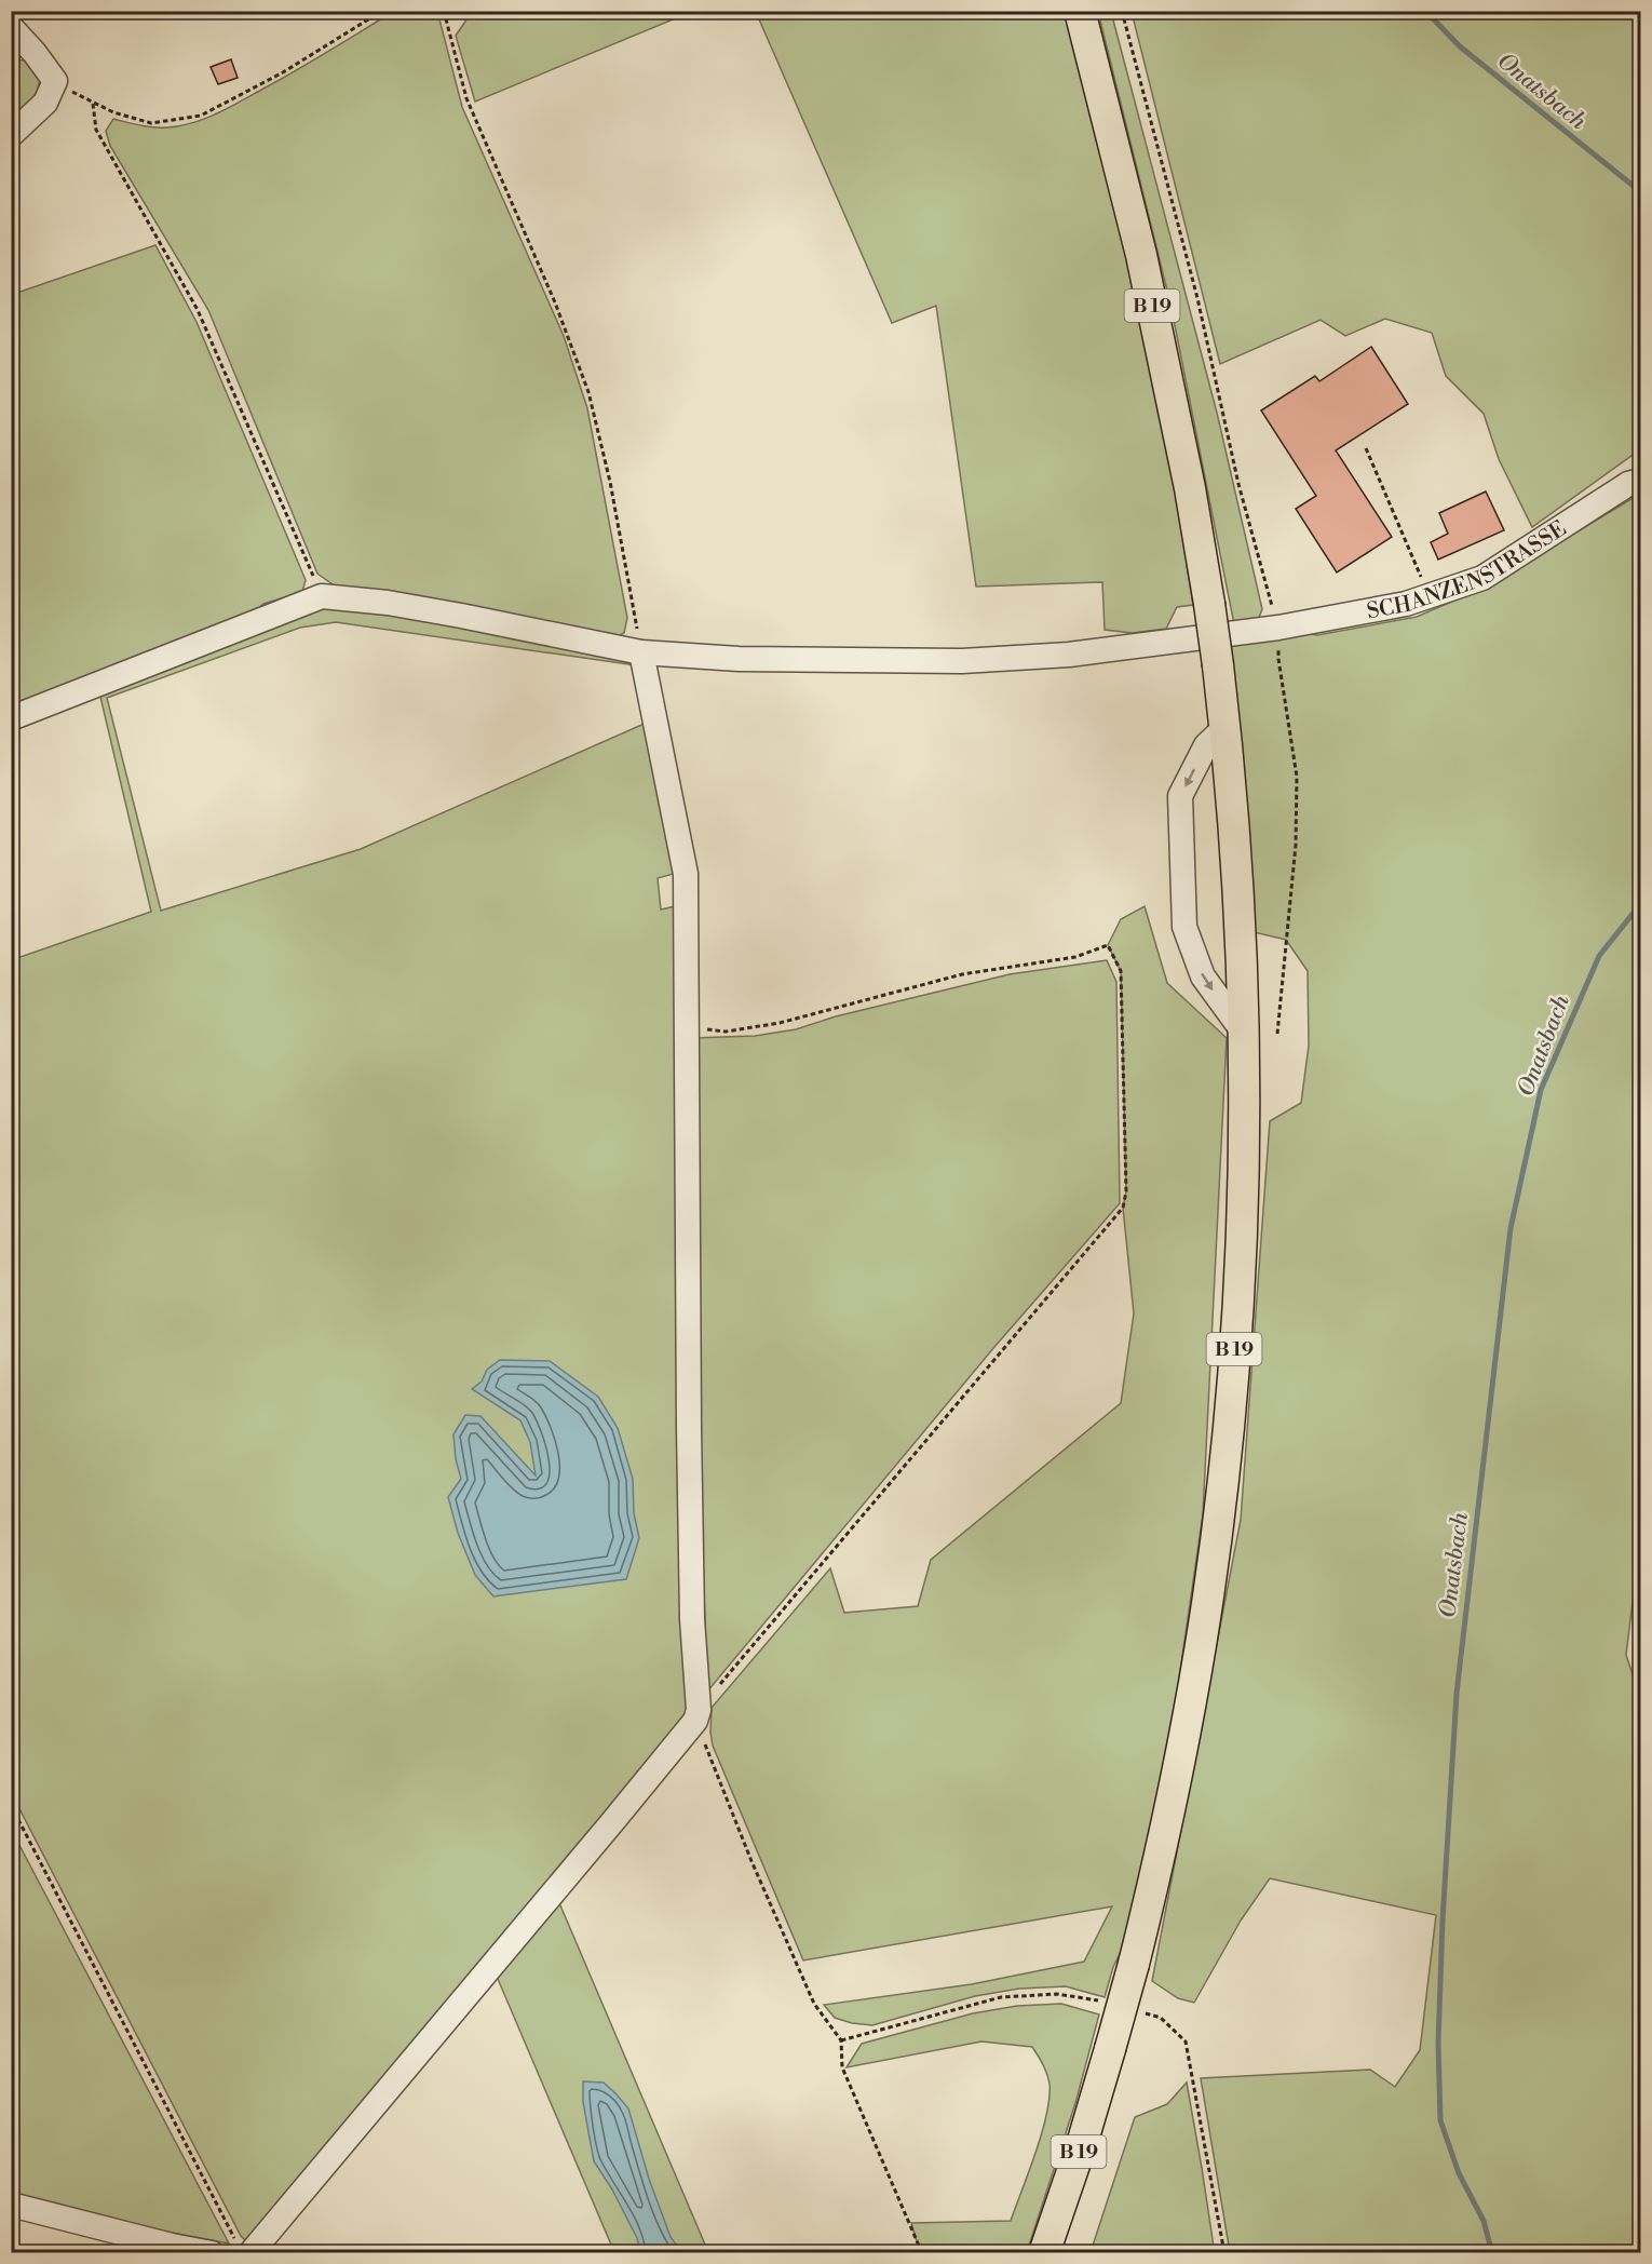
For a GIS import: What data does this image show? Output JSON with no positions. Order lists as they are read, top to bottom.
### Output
{
  "streets": {
    "main road": ["B 19"],
    "street": ["SCHANZENSTRASSE"]
  },
  "water": ["Onatsbach"]
}
